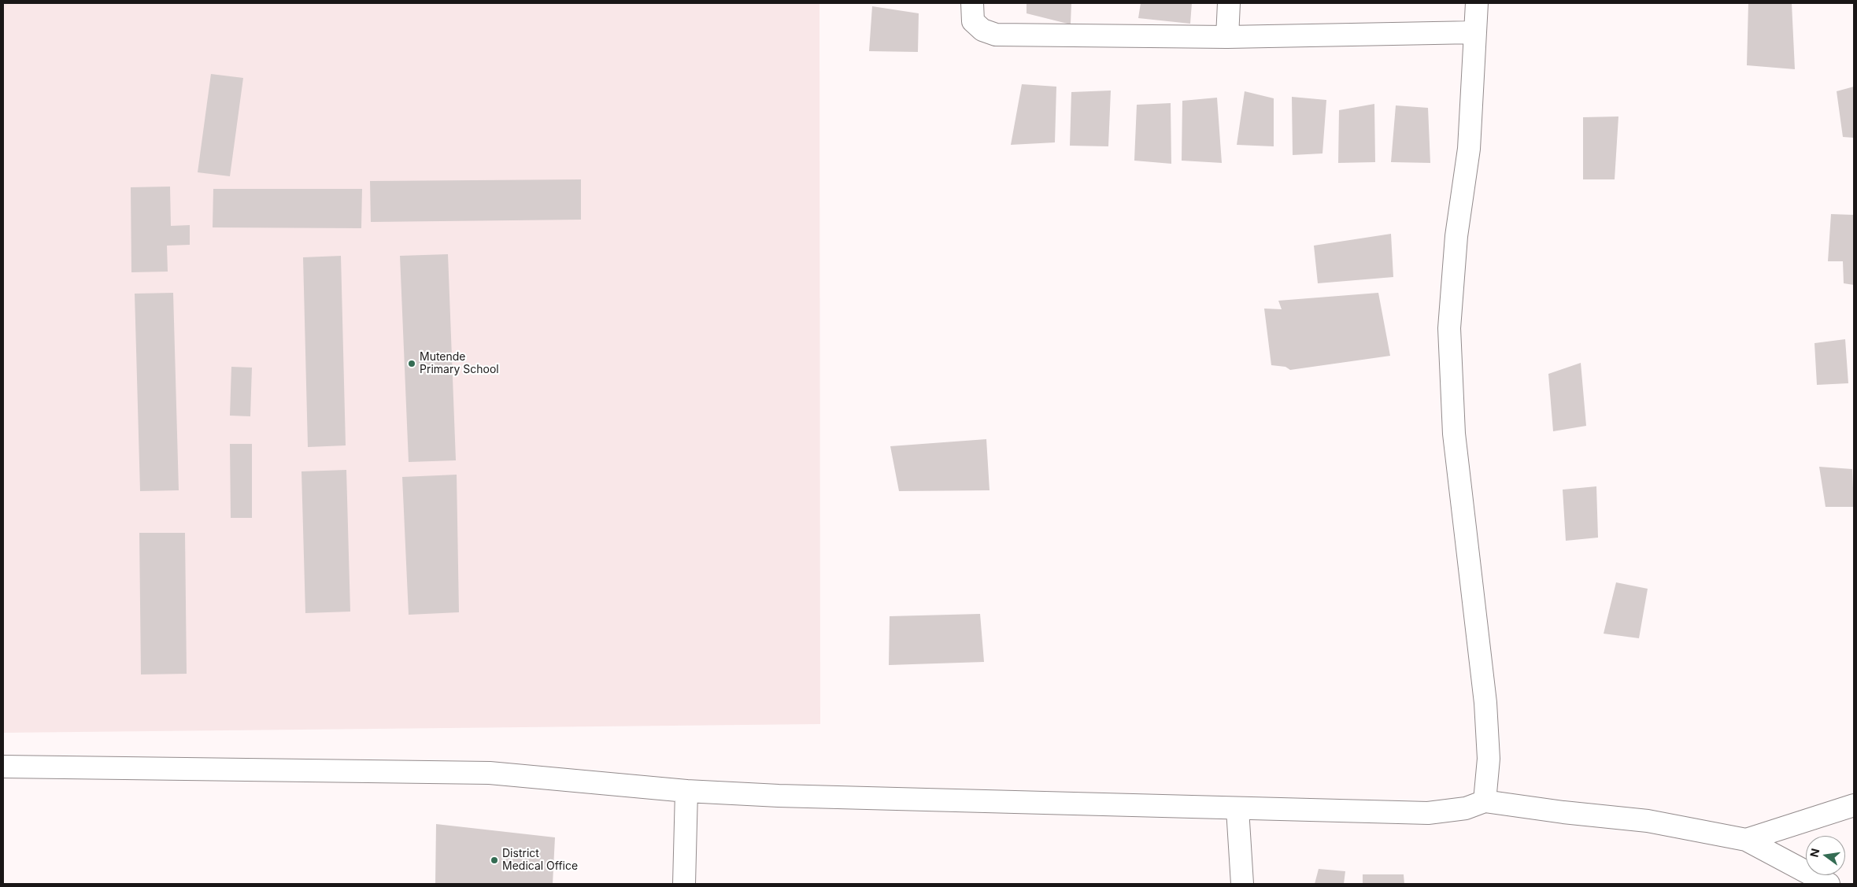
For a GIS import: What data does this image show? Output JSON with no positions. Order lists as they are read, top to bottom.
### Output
{
  "places": ["Mutende Primary School", "District Medical Office"],
  "north": "left"
}
